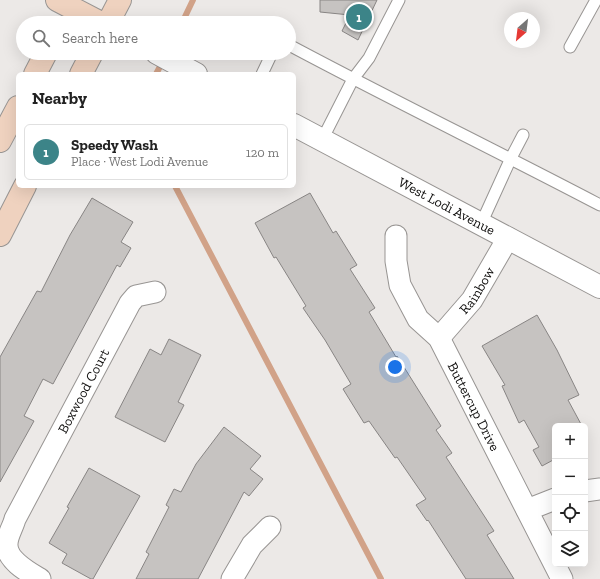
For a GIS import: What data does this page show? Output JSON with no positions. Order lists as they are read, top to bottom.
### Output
{
  "streets": {
    "street": [
      "West Lodi Avenue",
      "Rainbow",
      "Boxwood Court",
      "Buttercup Drive"
    ]
  },
  "crossings": [
    ["West Lodi Avenue", "Rainbow"],
    ["Rainbow", "Buttercup Drive"]
  ],
  "north": "bottom left",
  "page": {
    "pins": "1",
    "search": "Search here",
    "heading": "Nearby",
    "list": [
      {
        "mark": "1",
        "name": "Speedy Wash",
        "note": "Place · West Lodi Avenue",
        "value": "120 m"
      }
    ],
    "map_buttons": ["+", "−"]
  }
}
